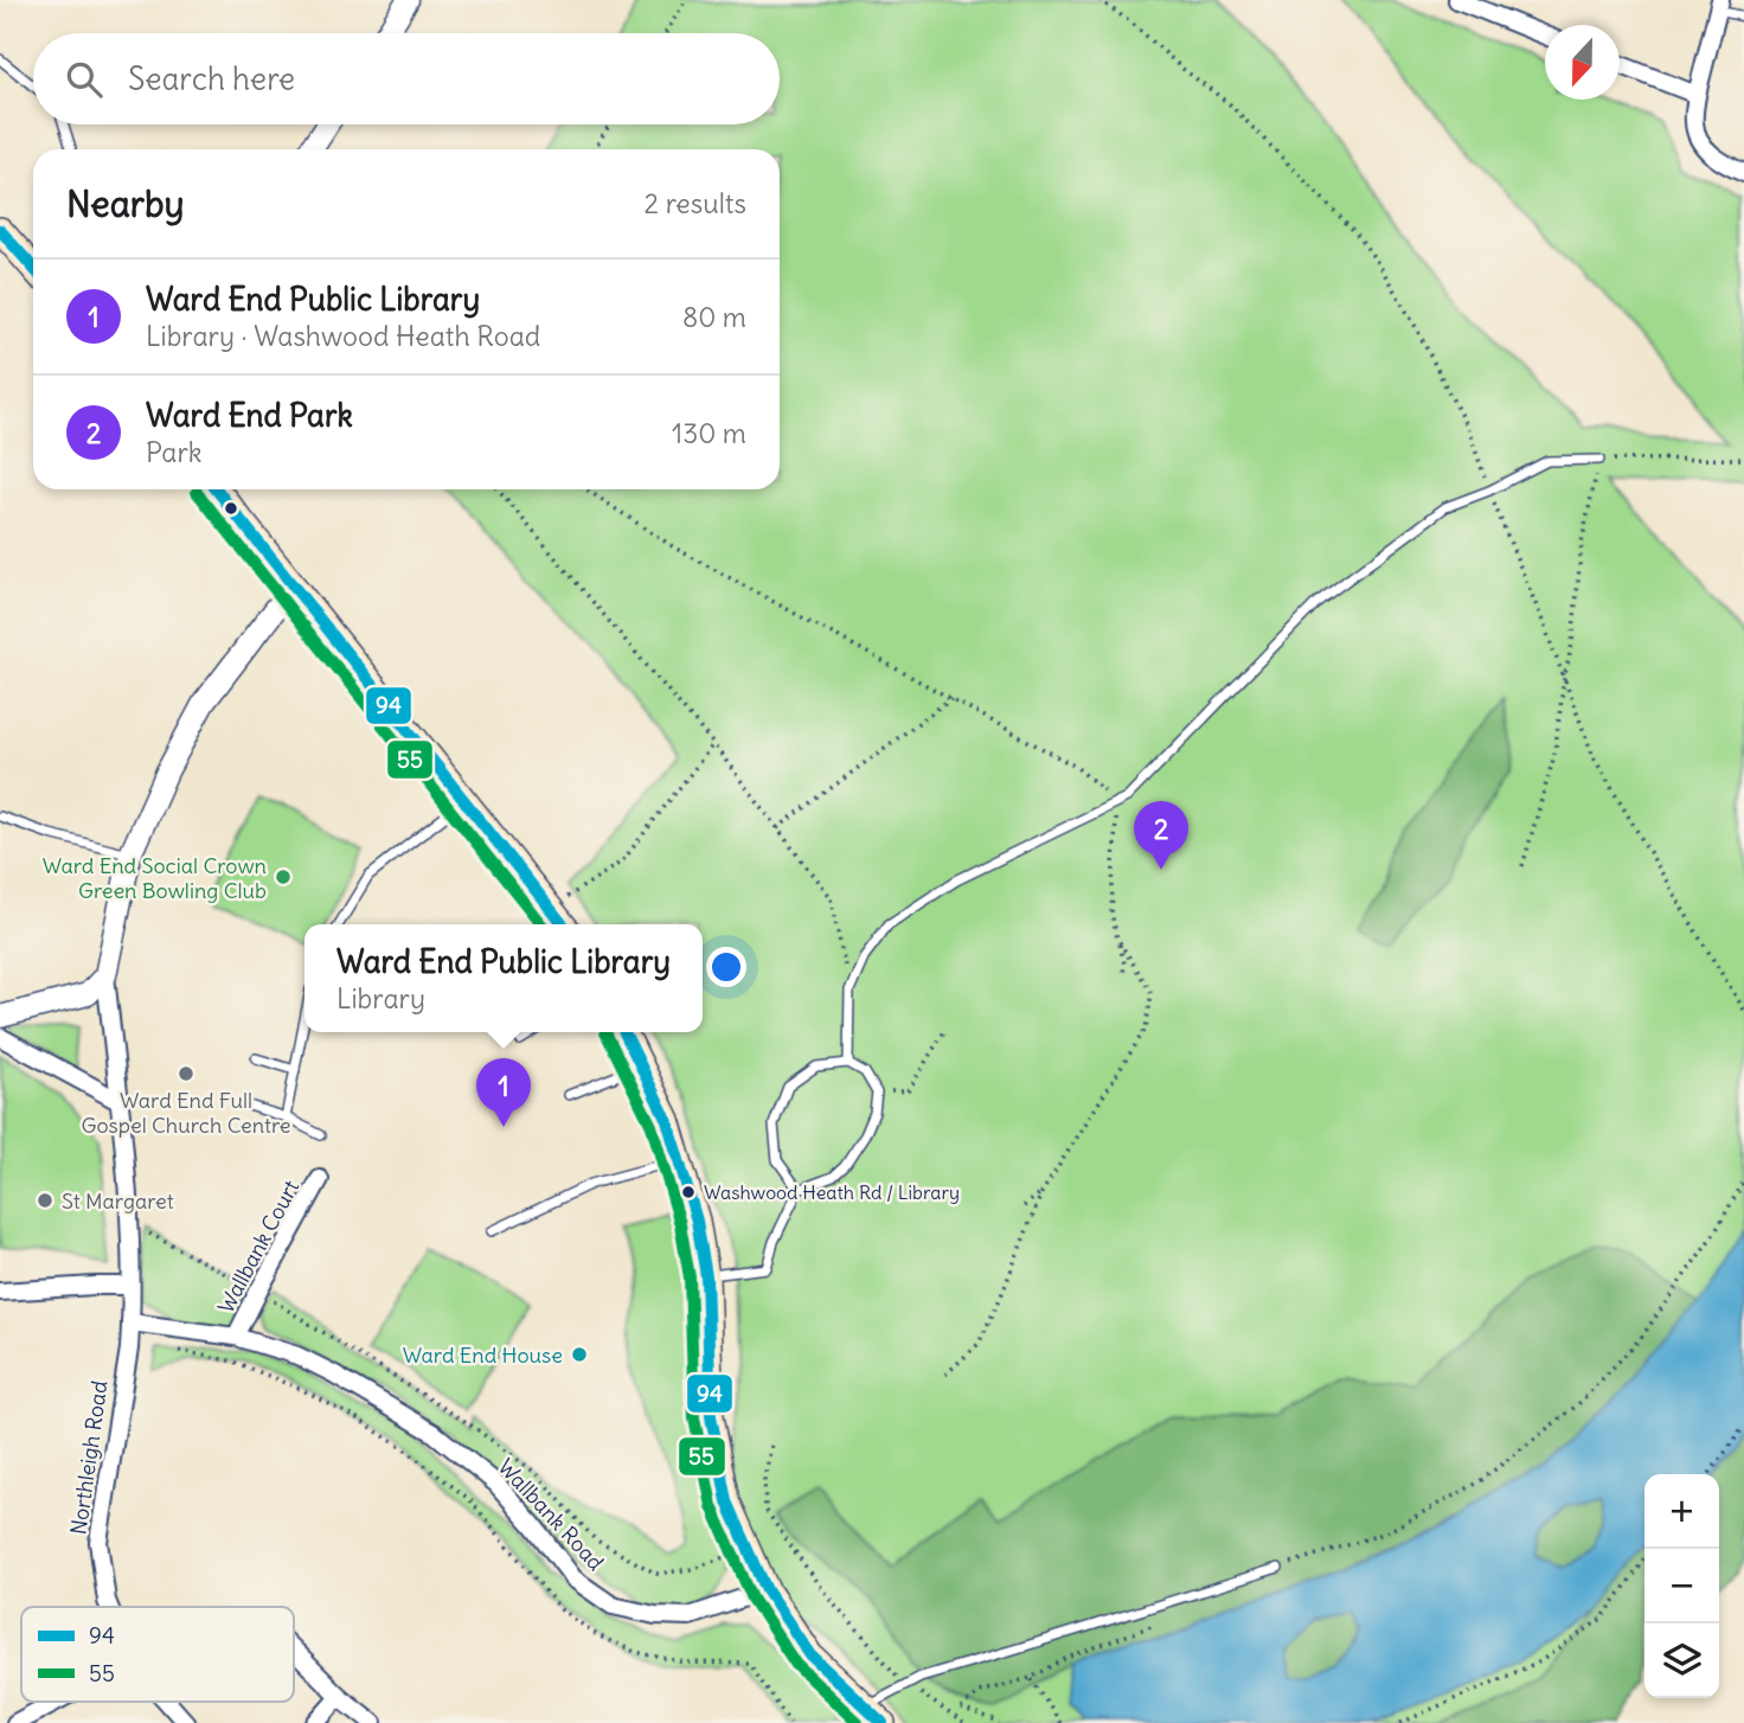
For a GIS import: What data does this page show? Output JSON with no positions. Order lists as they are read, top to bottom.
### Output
{
  "streets": {
    "street": ["Wallbank Court", "Northleigh Road", "Wallbank Road"]
  },
  "crossings": [
    ["Wallbank Court", "Wallbank Road"],
    ["Northleigh Road", "Wallbank Road"]
  ],
  "places": [
    "Ward End Social Crown Green Bowling Club",
    "Ward End Full Gospel Church Centre",
    "Washwood Heath Rd / Library",
    "St Margaret",
    "Ward End House"
  ],
  "lines": ["transit line 94", "transit line 55"],
  "legend": ["94", "55"],
  "north": "bottom",
  "page": {
    "search": "Search here",
    "heading": ["Nearby", "2 results"],
    "list": [
      {
        "mark": "1",
        "name": "Ward End Public Library",
        "note": "Library · Washwood Heath Road",
        "value": "80 m"
      },
      {
        "mark": "2",
        "name": "Ward End Park",
        "note": "Park",
        "value": "130 m"
      }
    ],
    "pins": ["2", "1"],
    "popup": ["Ward End Public Library", "Library"],
    "map_buttons": ["+", "−"]
  }
}
